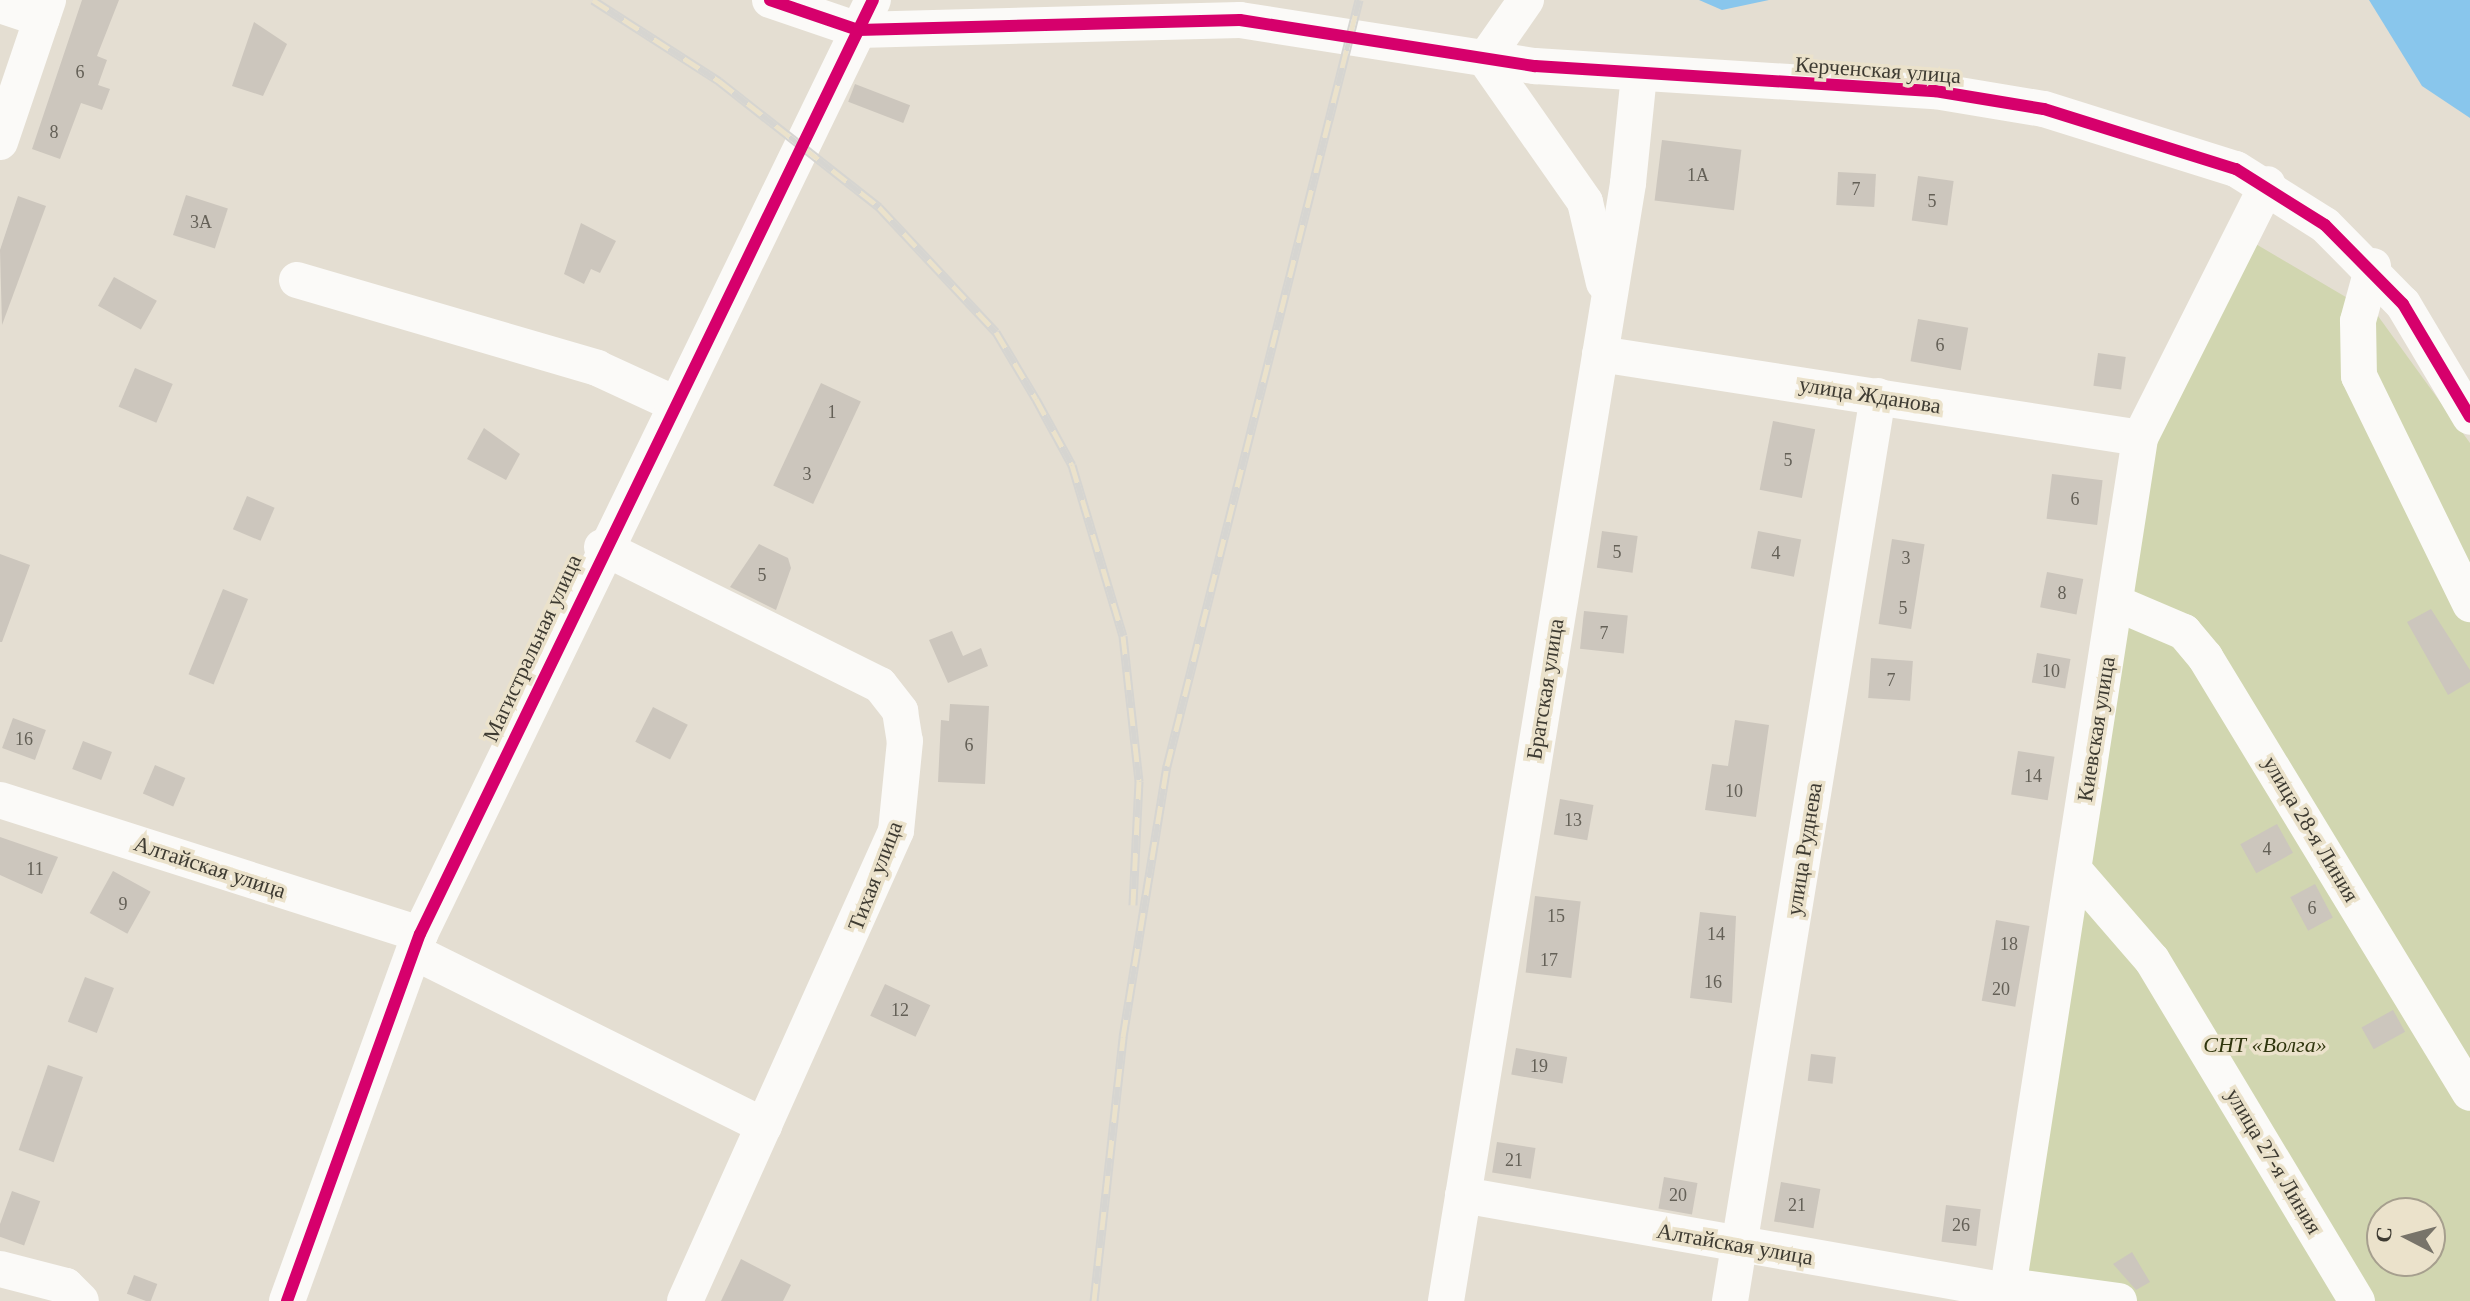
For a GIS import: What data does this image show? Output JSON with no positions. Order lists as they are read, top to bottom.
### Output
{
  "streets": {
    "street": [
      "Керченская улица",
      "улица Жданова",
      "Магистральная улица",
      "Братская улица",
      "Киевская улица",
      "улица 28-я Линия",
      "улица Руднева",
      "Алтайская улица",
      "Тихая улица",
      "улица 27-я Линия"
    ]
  },
  "crossings": [
    ["Керченская улица", "Магистральная улица"],
    ["Керченская улица", "Братская улица"],
    ["Керченская улица", "Киевская улица"],
    ["улица Жданова", "Братская улица"],
    ["улица Жданова", "Киевская улица"],
    ["улица Жданова", "улица Руднева"],
    ["Магистральная улица", "Алтайская улица"],
    ["Магистральная улица", "Тихая улица"],
    ["Братская улица", "Алтайская улица"],
    ["Киевская улица", "улица 28-я Линия"],
    ["Киевская улица", "Алтайская улица"],
    ["Киевская улица", "улица 27-я Линия"],
    ["улица Руднева", "Алтайская улица"],
    ["Алтайская улица", "Тихая улица"]
  ],
  "parks": ["СНТ «Волга»"],
  "house_numbers": [
    "6",
    "8",
    "1А",
    "7",
    "5",
    "3А",
    "6",
    "1",
    "5",
    "3",
    "6",
    "5",
    "4",
    "3",
    "5",
    "8",
    "5",
    "7",
    "10",
    "7",
    "16",
    "6",
    "14",
    "10",
    "13",
    "4",
    "11",
    "9",
    "6",
    "15",
    "14",
    "18",
    "17",
    "16",
    "20",
    "12",
    "19",
    "21",
    "20",
    "21",
    "26"
  ],
  "north": "left"
}
